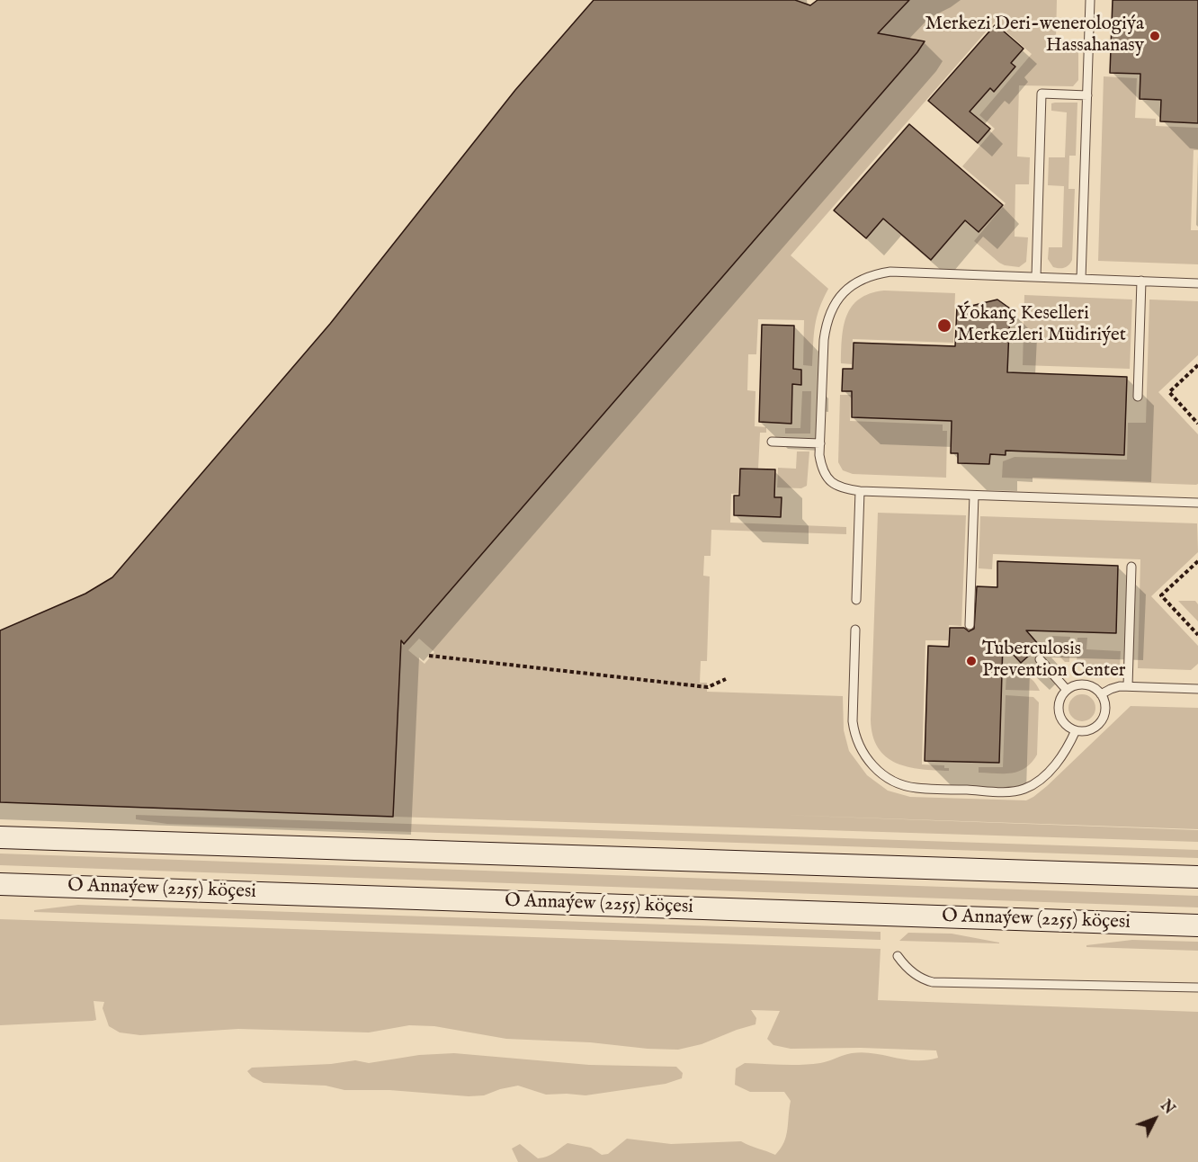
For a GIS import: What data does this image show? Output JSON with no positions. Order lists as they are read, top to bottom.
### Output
{
  "streets": {
    "main road": ["O Annaýew (2255) köçesi"]
  },
  "places": ["Merkezi Deri-wenerologiýa Hassahanasy", "Ýokanç Keselleri Merkezleri Müdiriýet", "Tuberculosis Prevention Center"],
  "north": "top right"
}
